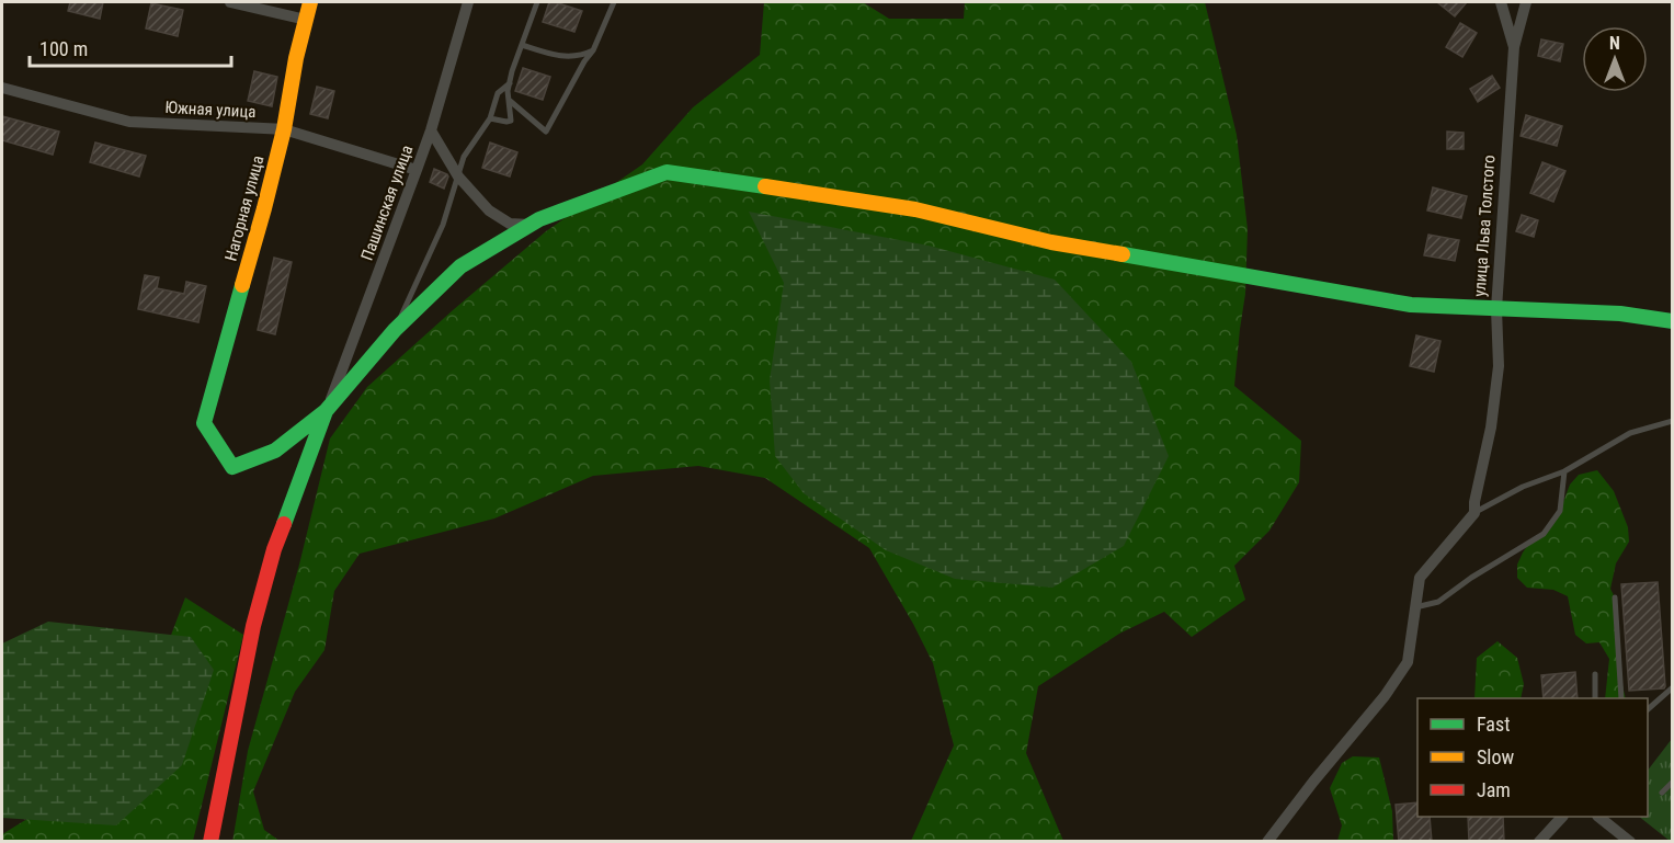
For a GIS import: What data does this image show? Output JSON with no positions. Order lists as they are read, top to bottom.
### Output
{
  "streets": {
    "street": [
      "Южная улица",
      "Пашинская улица",
      "Нагорная улица",
      "улица Льва Толстого"
    ]
  },
  "crossings": [
    ["Южная улица", "Пашинская улица"],
    ["Южная улица", "Нагорная улица"],
    ["Пашинская улица", "Нагорная улица"]
  ],
  "legend": ["Fast", "Slow", "Jam"],
  "scale_bar": "100 m",
  "north": "top"
}
